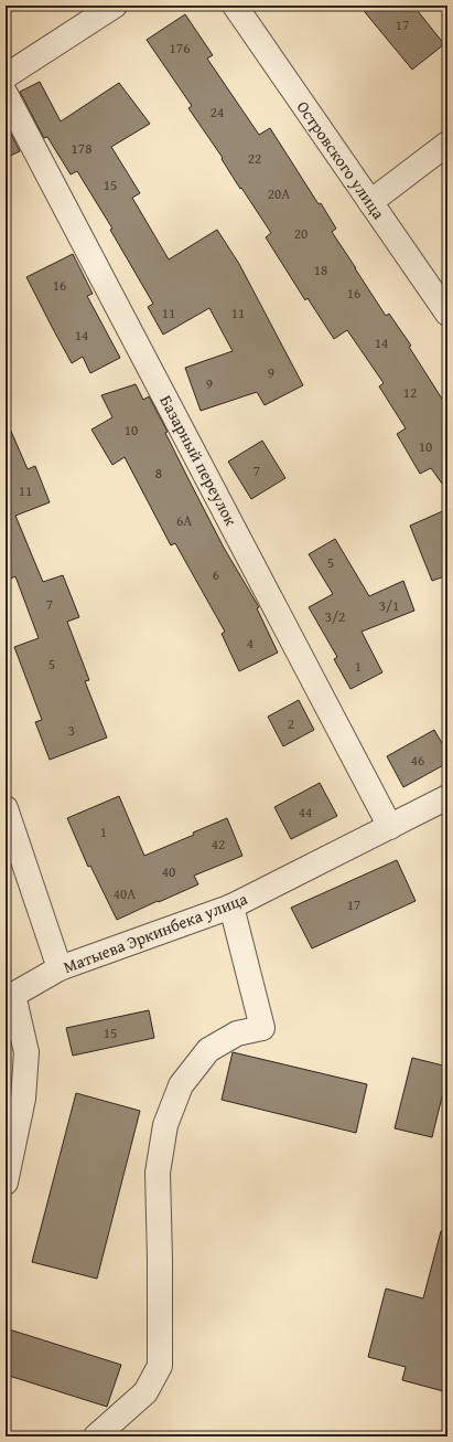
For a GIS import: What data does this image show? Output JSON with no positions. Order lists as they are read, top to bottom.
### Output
{
  "streets": {
    "street": ["Островского улица", "Базарный переулок", "Матыева Эркинбека улица"]
  },
  "crossings": [
    ["Базарный переулок", "Матыева Эркинбека улица"]
  ],
  "house_numbers": [
    "17",
    "176",
    "24",
    "178",
    "22",
    "15",
    "20А",
    "20",
    "18",
    "16",
    "16",
    "11",
    "11",
    "14",
    "14",
    "9",
    "9",
    "12",
    "10",
    "10",
    "7",
    "8",
    "11",
    "6А",
    "5",
    "6",
    "7",
    "3/1",
    "3/2",
    "4",
    "5",
    "1",
    "2",
    "3",
    "46",
    "44",
    "1",
    "42",
    "40",
    "40А",
    "17",
    "15"
  ]
}
